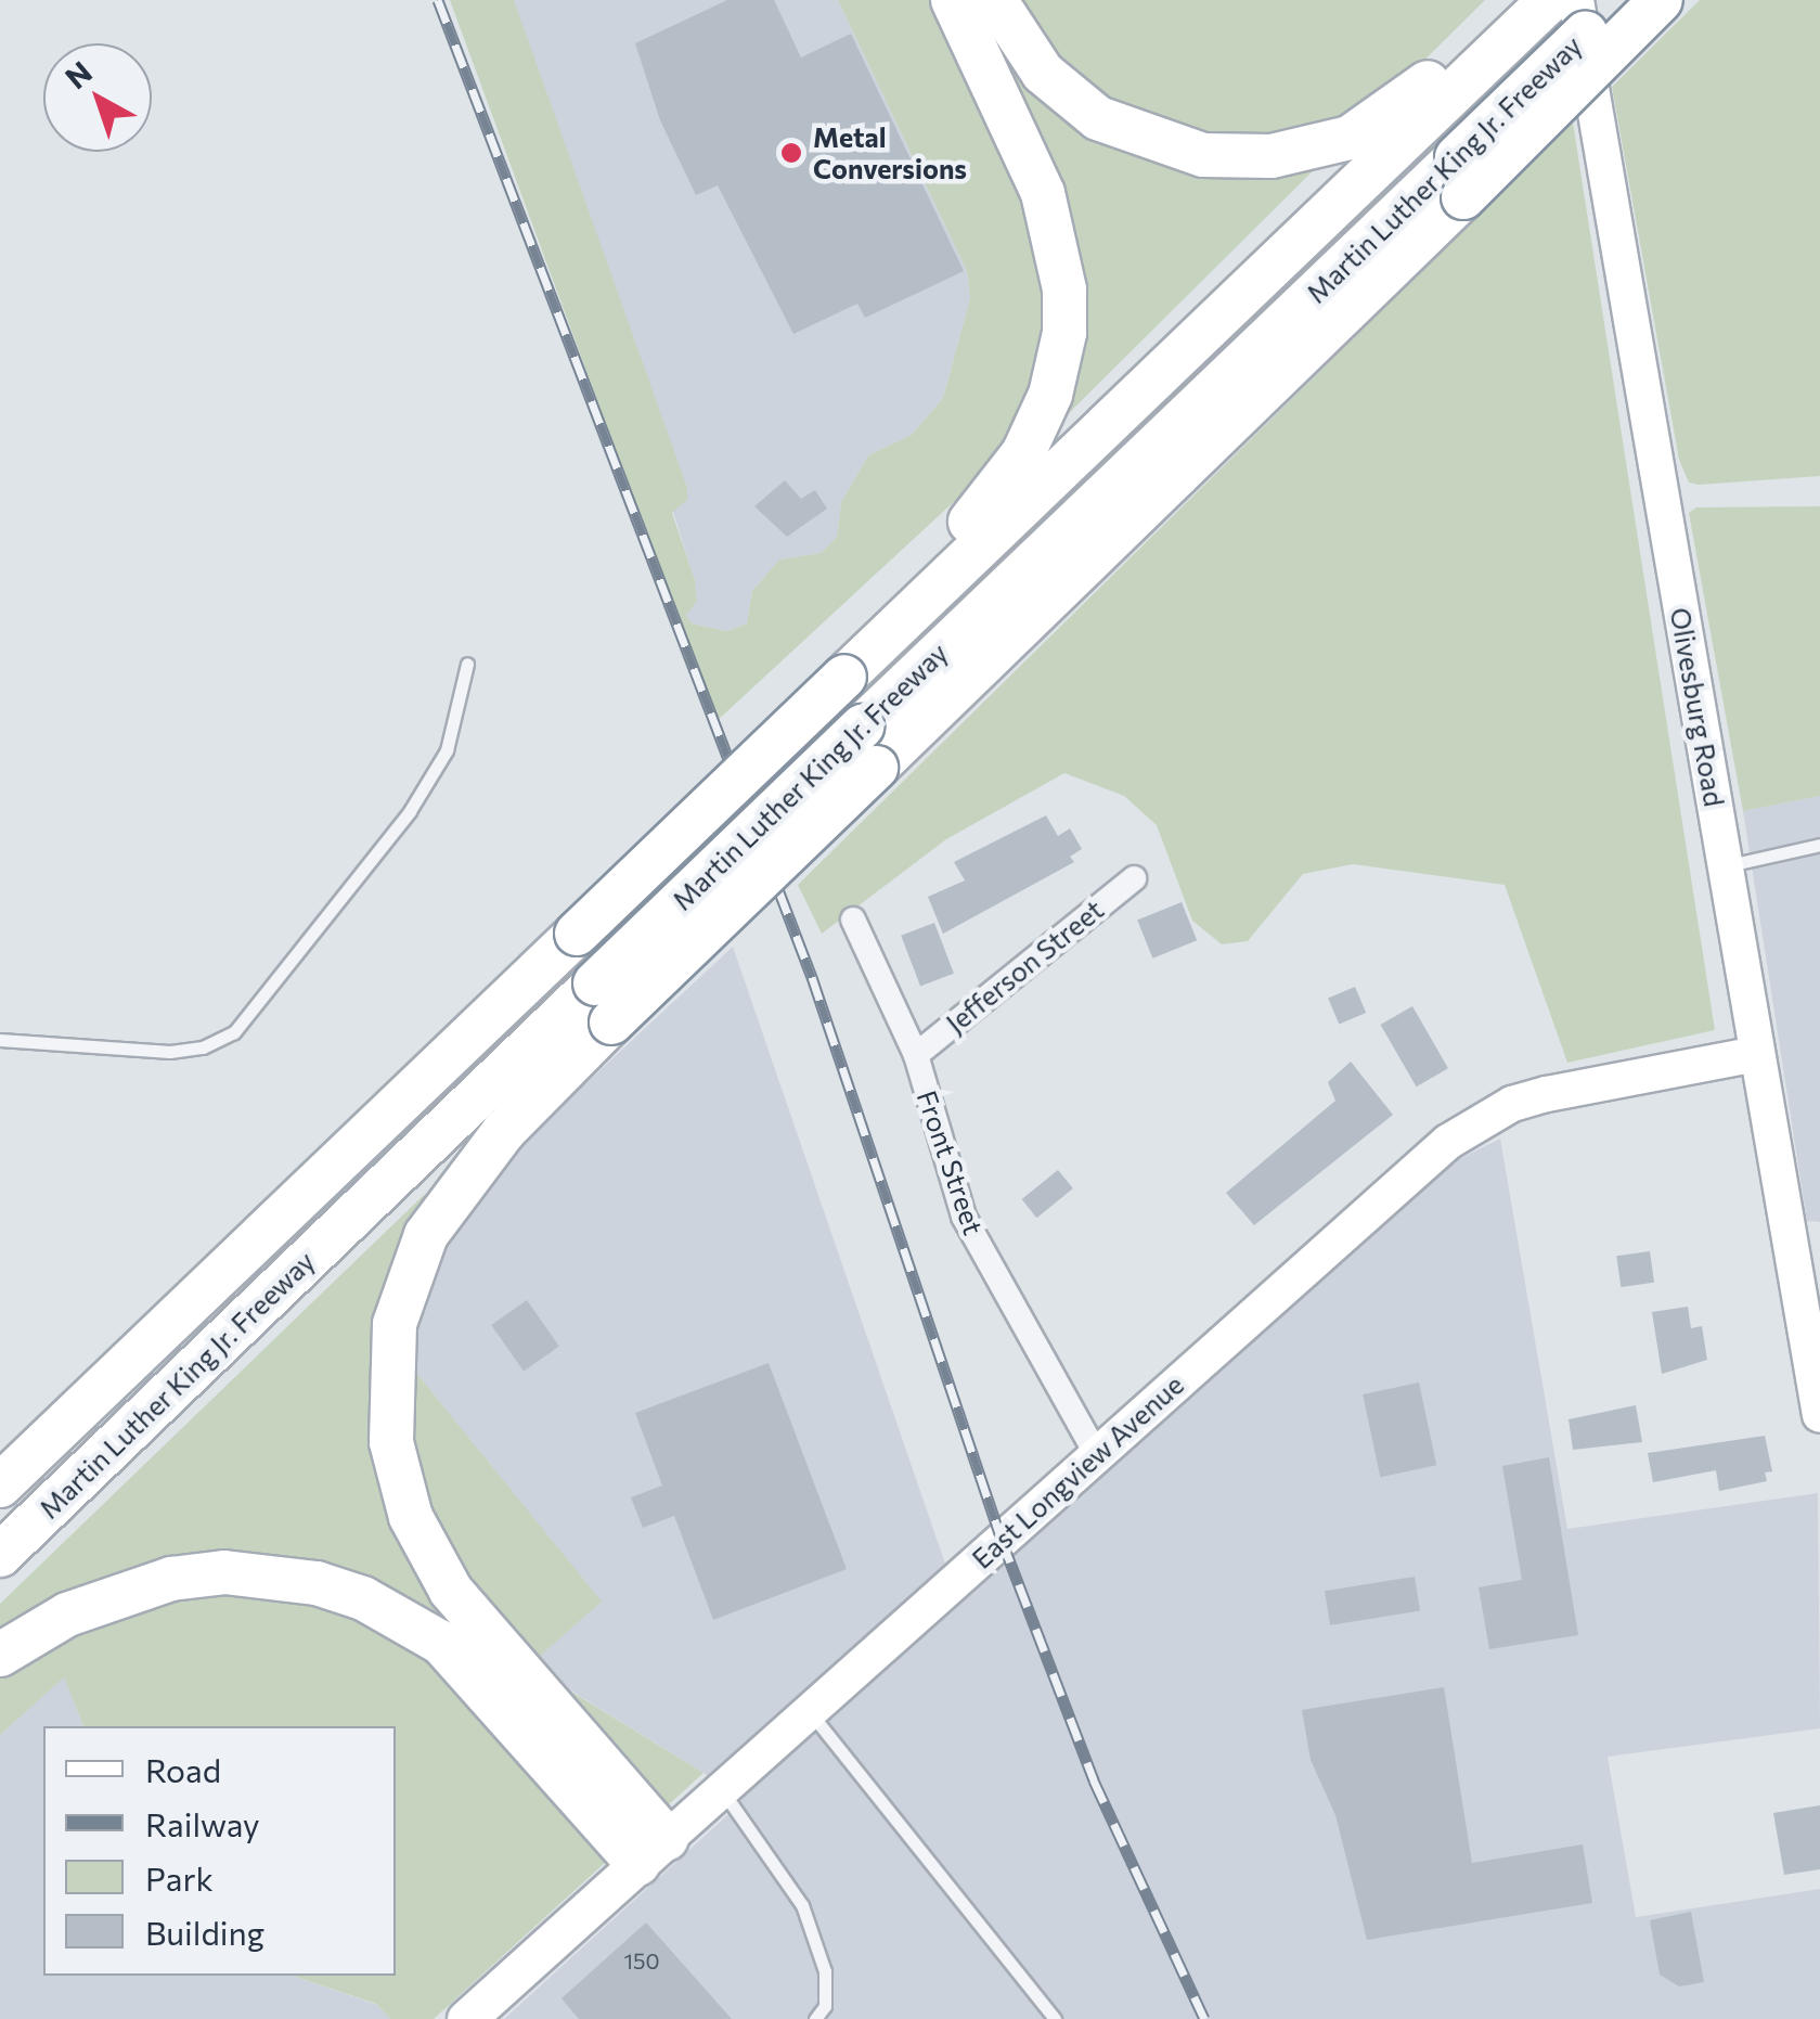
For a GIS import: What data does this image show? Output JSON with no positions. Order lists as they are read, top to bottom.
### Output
{
  "streets": {
    "highway": ["Martin Luther King Jr. Freeway"],
    "main road": ["Olivesburg Road", "East Longview Avenue"],
    "street": ["Jefferson Street", "Front Street"]
  },
  "crossings": [
    ["Olivesburg Road", "East Longview Avenue"],
    ["Jefferson Street", "Front Street"],
    ["Front Street", "East Longview Avenue"]
  ],
  "places": ["Metal Conversions"],
  "house_numbers": ["150"],
  "legend": [
    "Road",
    "Railway",
    "Park",
    "Building"
  ],
  "north": "top left"
}
